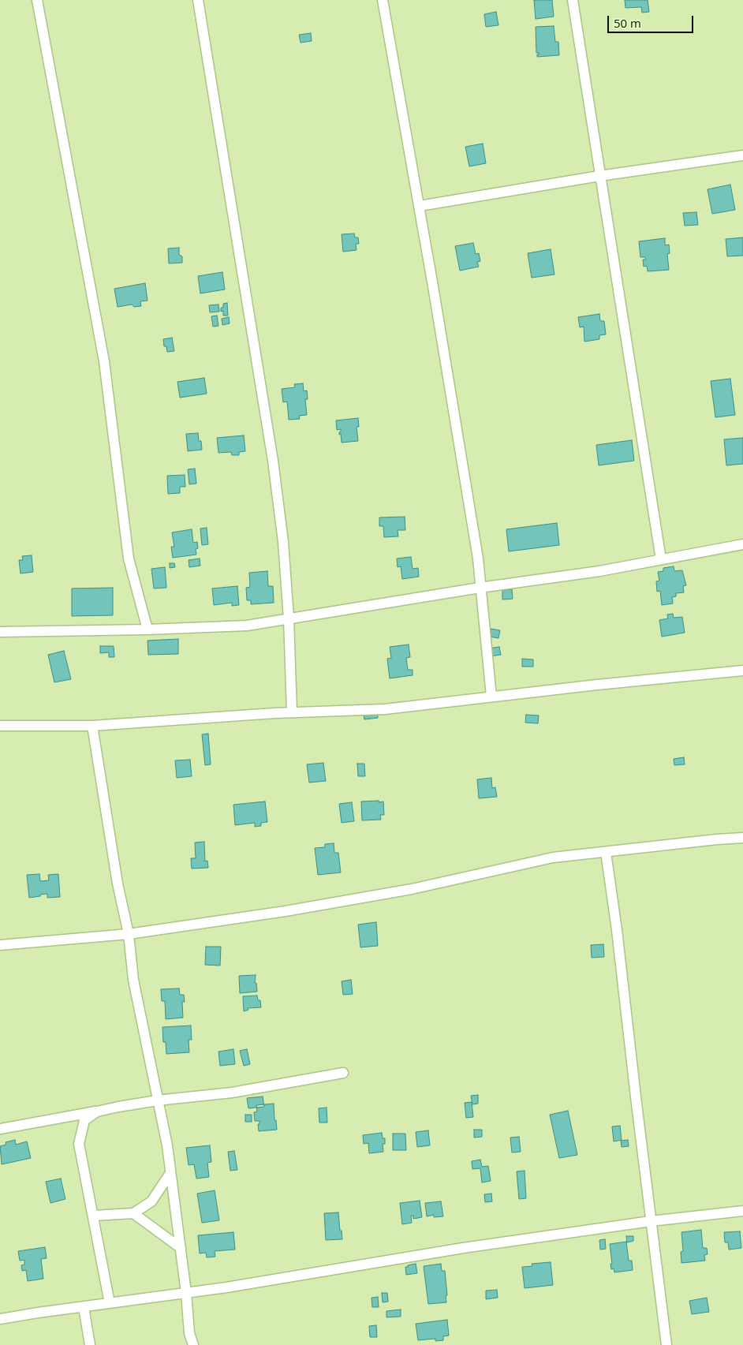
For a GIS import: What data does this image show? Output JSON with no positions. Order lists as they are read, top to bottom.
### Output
{
  "scale_bar": "50 m"
}
